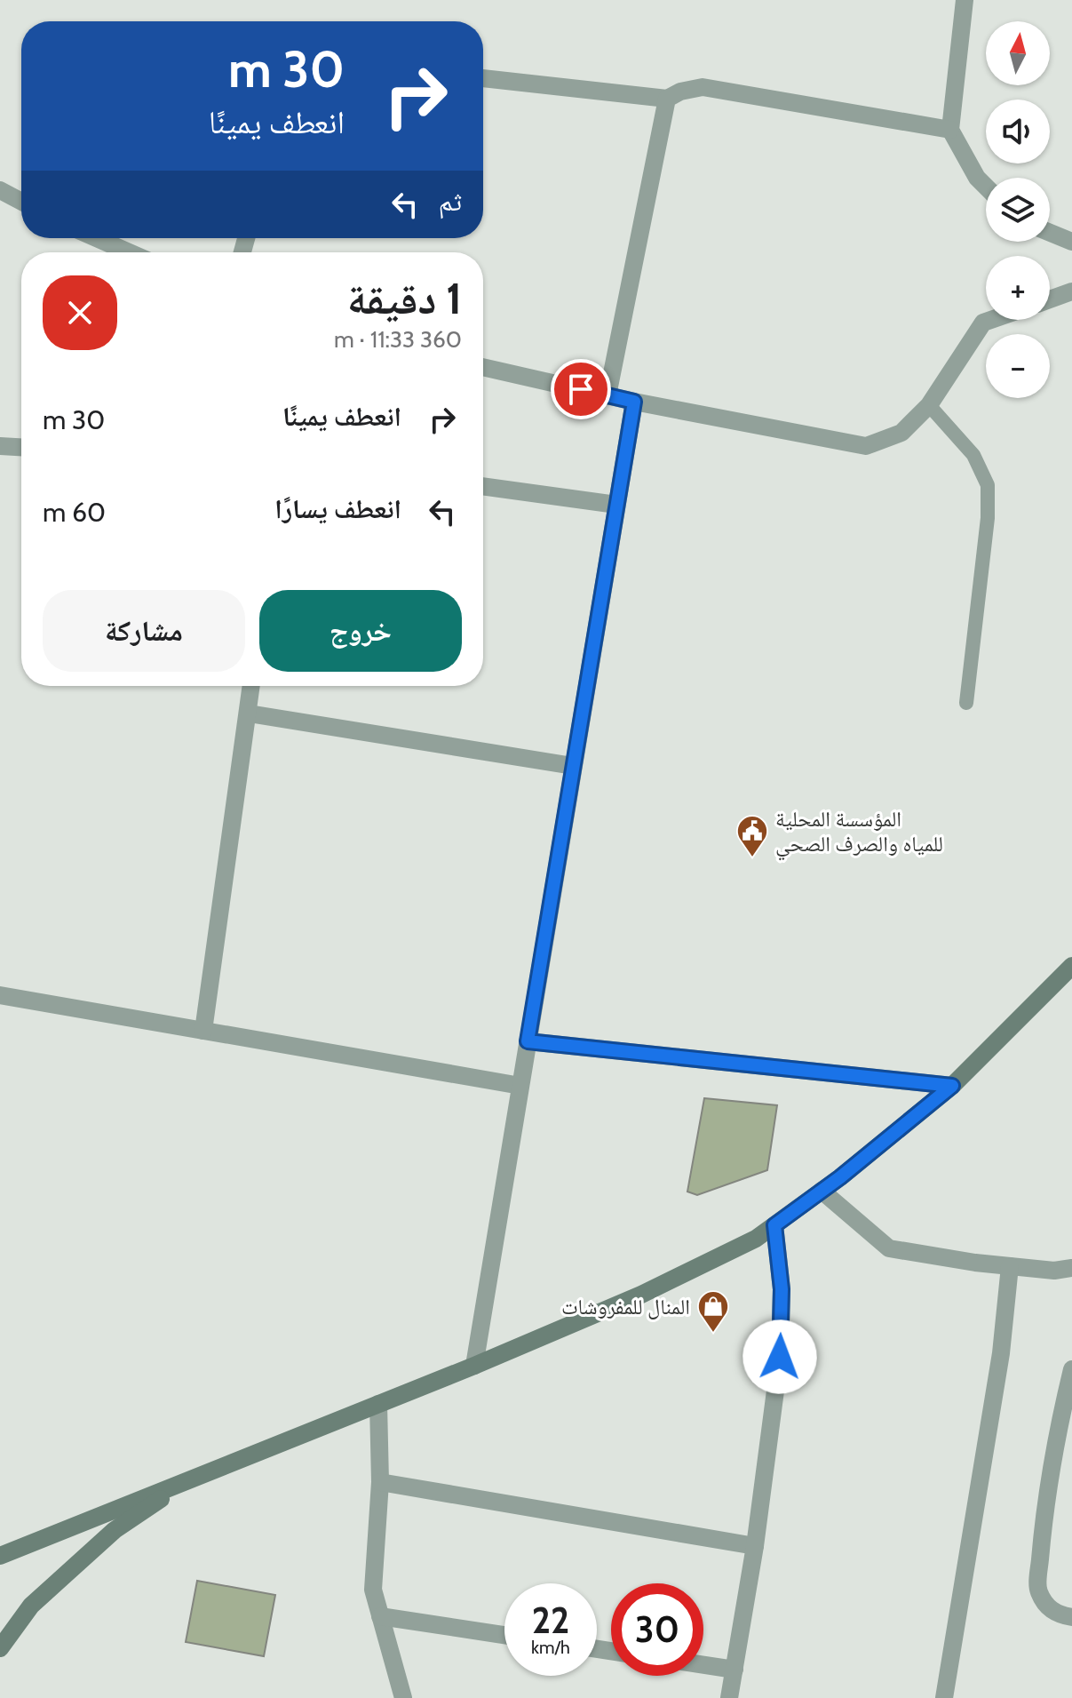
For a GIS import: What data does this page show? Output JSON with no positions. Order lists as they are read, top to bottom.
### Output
{
  "places": {
    "public building": ["المؤسسة المحلية للمياه والصرف الصحي"],
    "shop": ["المنال للمفروشات"]
  },
  "north": "top",
  "page": {
    "map_buttons": ["+", "−"],
    "turn": ["30 m", "انعطف يمينًا"],
    "then": "ثم",
    "heading": ["1 دقيقة", "360 m · 11:33"],
    "list": [
      {
        "name": "انعطف يمينًا",
        "value": "30 m"
      },
      {
        "name": "انعطف يسارًا",
        "value": "60 m"
      }
    ],
    "buttons": ["خروج", "مشاركة"],
    "speed": "22 km/h",
    "limit": "30"
  }
}
